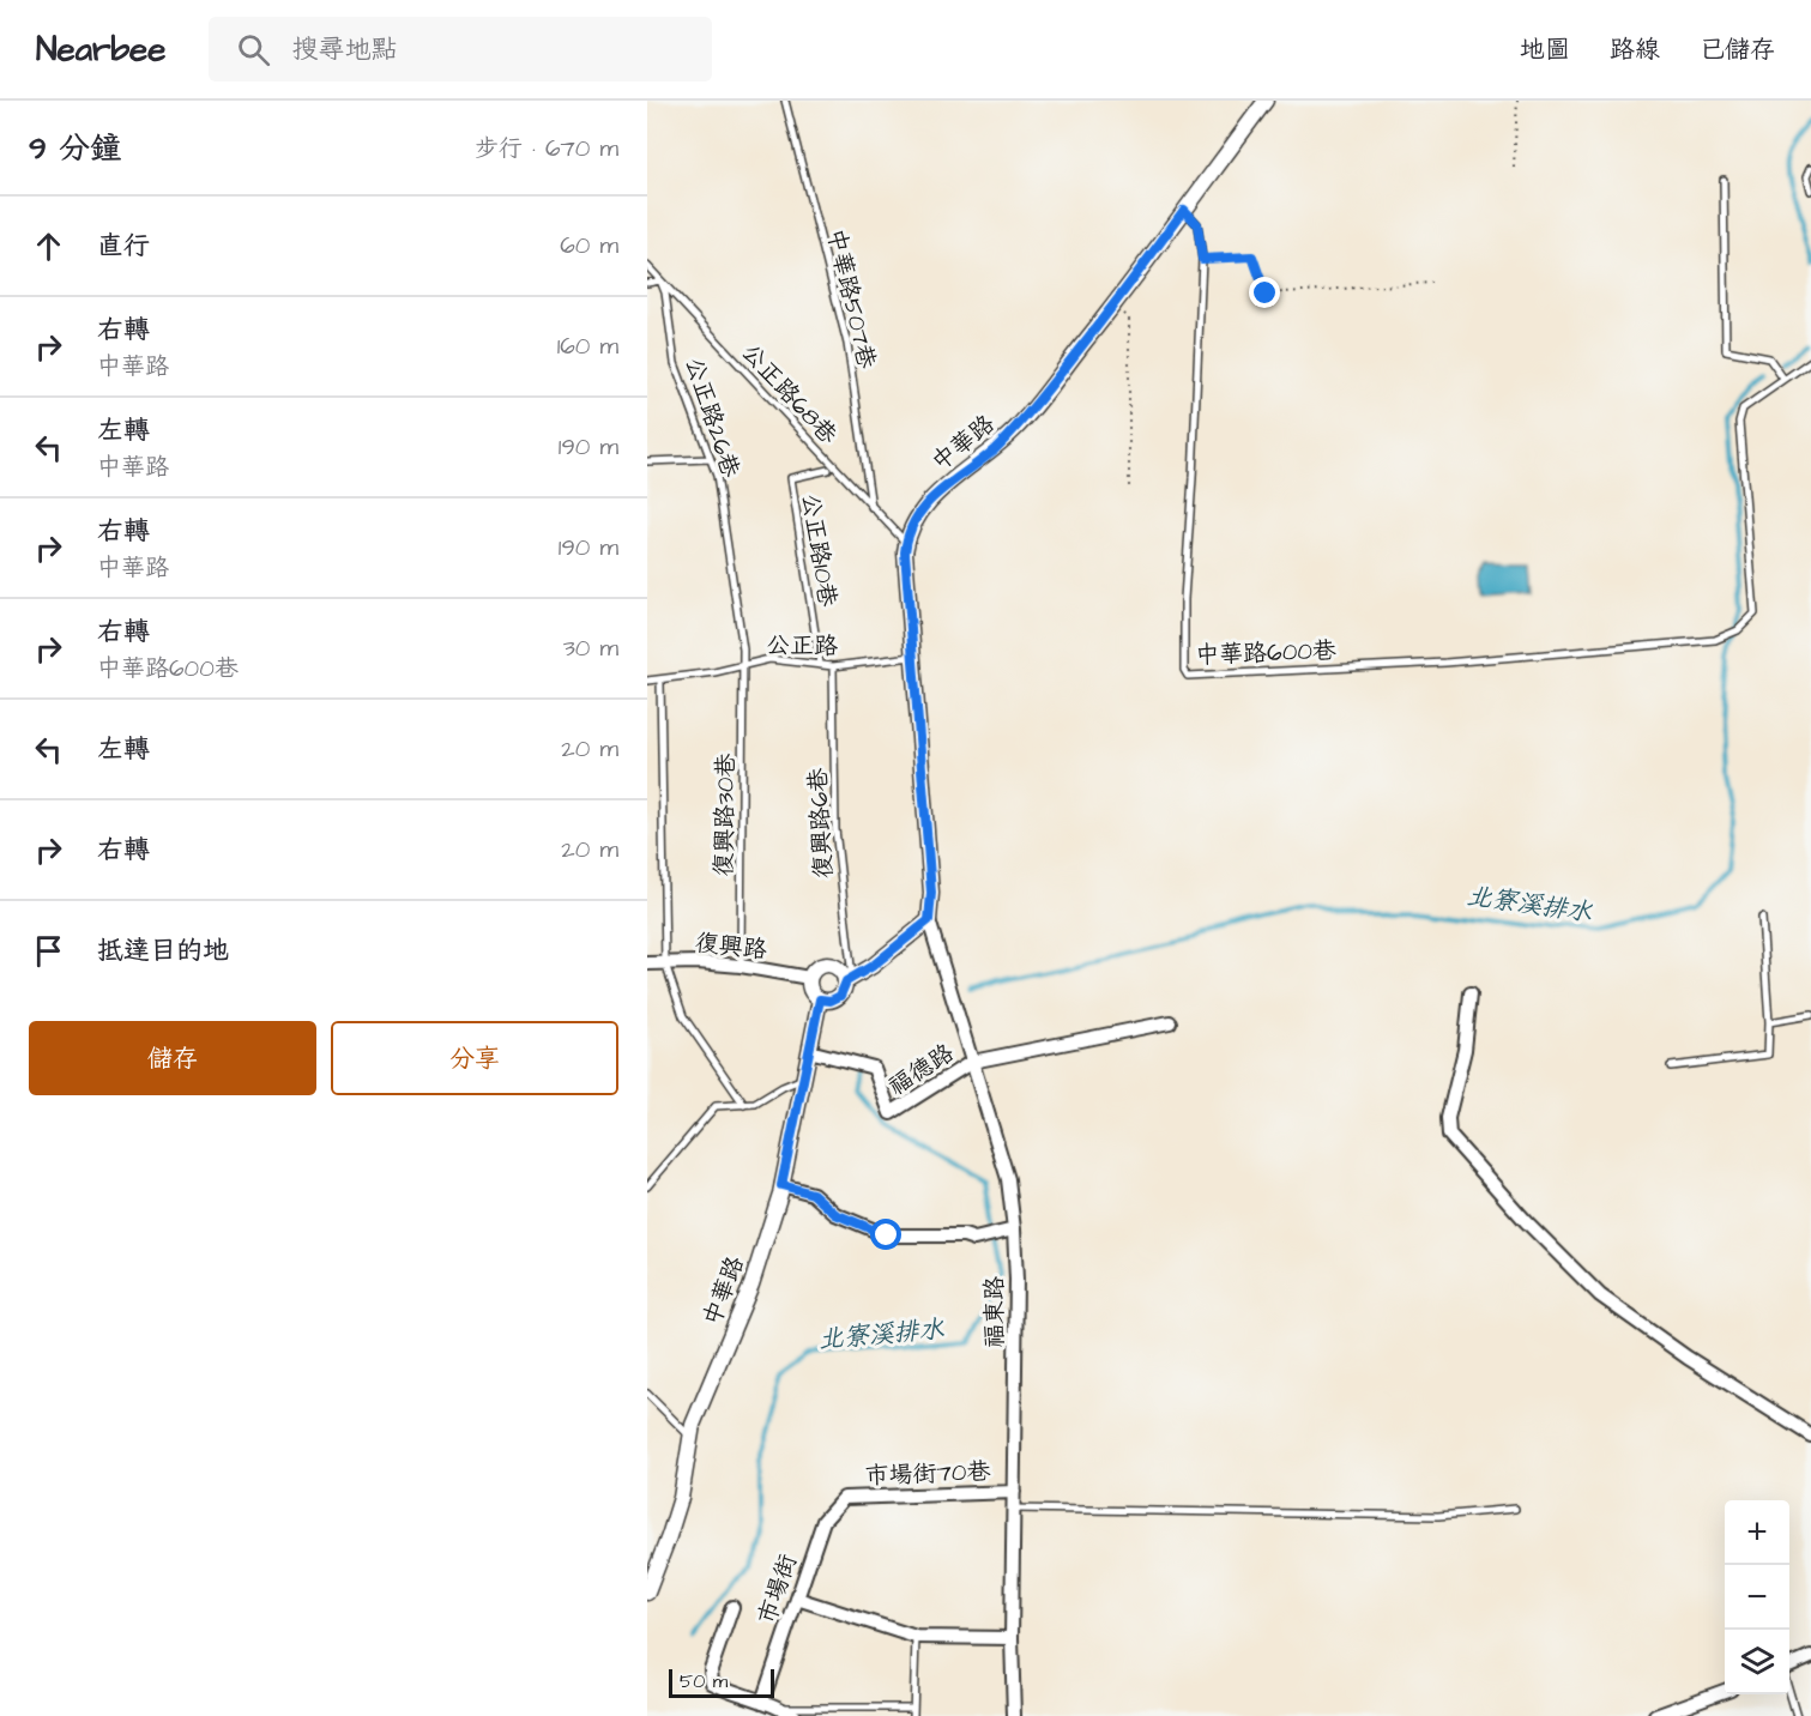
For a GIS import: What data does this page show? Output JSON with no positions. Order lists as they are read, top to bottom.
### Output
{
  "streets": {
    "street": [
      "中華路",
      "復興路",
      "福德路",
      "福東路",
      "市場街70巷",
      "市場街"
    ],
    "lane": [
      "中華路507巷",
      "公正路68巷",
      "公正路26巷",
      "公正路10巷",
      "公正路",
      "中華路600巷",
      "復興路30巷",
      "復興路6巷"
    ]
  },
  "crossings": [
    ["中華路507巷", "公正路68巷"],
    ["公正路68巷", "公正路26巷"],
    ["公正路68巷", "中華路"],
    ["公正路26巷", "公正路"],
    ["公正路26巷", "復興路30巷"],
    ["中華路", "公正路"],
    ["中華路", "中華路600巷"],
    ["中華路", "復興路6巷"],
    ["中華路", "復興路"],
    ["中華路", "福德路"],
    ["中華路", "福東路"],
    ["公正路10巷", "公正路"],
    ["公正路", "復興路30巷"],
    ["公正路", "復興路6巷"],
    ["復興路30巷", "復興路"],
    ["復興路6巷", "復興路"],
    ["福德路", "福東路"],
    ["福東路", "市場街70巷"],
    ["市場街70巷", "市場街"]
  ],
  "water": ["北寮溪排水"],
  "scale_bar": "50 m",
  "page": {
    "header": "Nearbee",
    "search": "搜尋地點",
    "nav": ["地圖", "路線", "已儲存"],
    "heading": ["9 分鐘", "步行 · 670 m"],
    "list": [
      ["直行", "60 m"],
      ["右轉", "中華路", "160 m"],
      ["左轉", "中華路", "190 m"],
      ["右轉", "中華路", "190 m"],
      ["右轉", "中華路600巷", "30 m"],
      ["左轉", "20 m"],
      ["右轉", "20 m"],
      "抵達目的地"
    ],
    "buttons": ["儲存", "分享"],
    "map_buttons": ["+", "−"],
    "scale": "50 m"
  }
}
